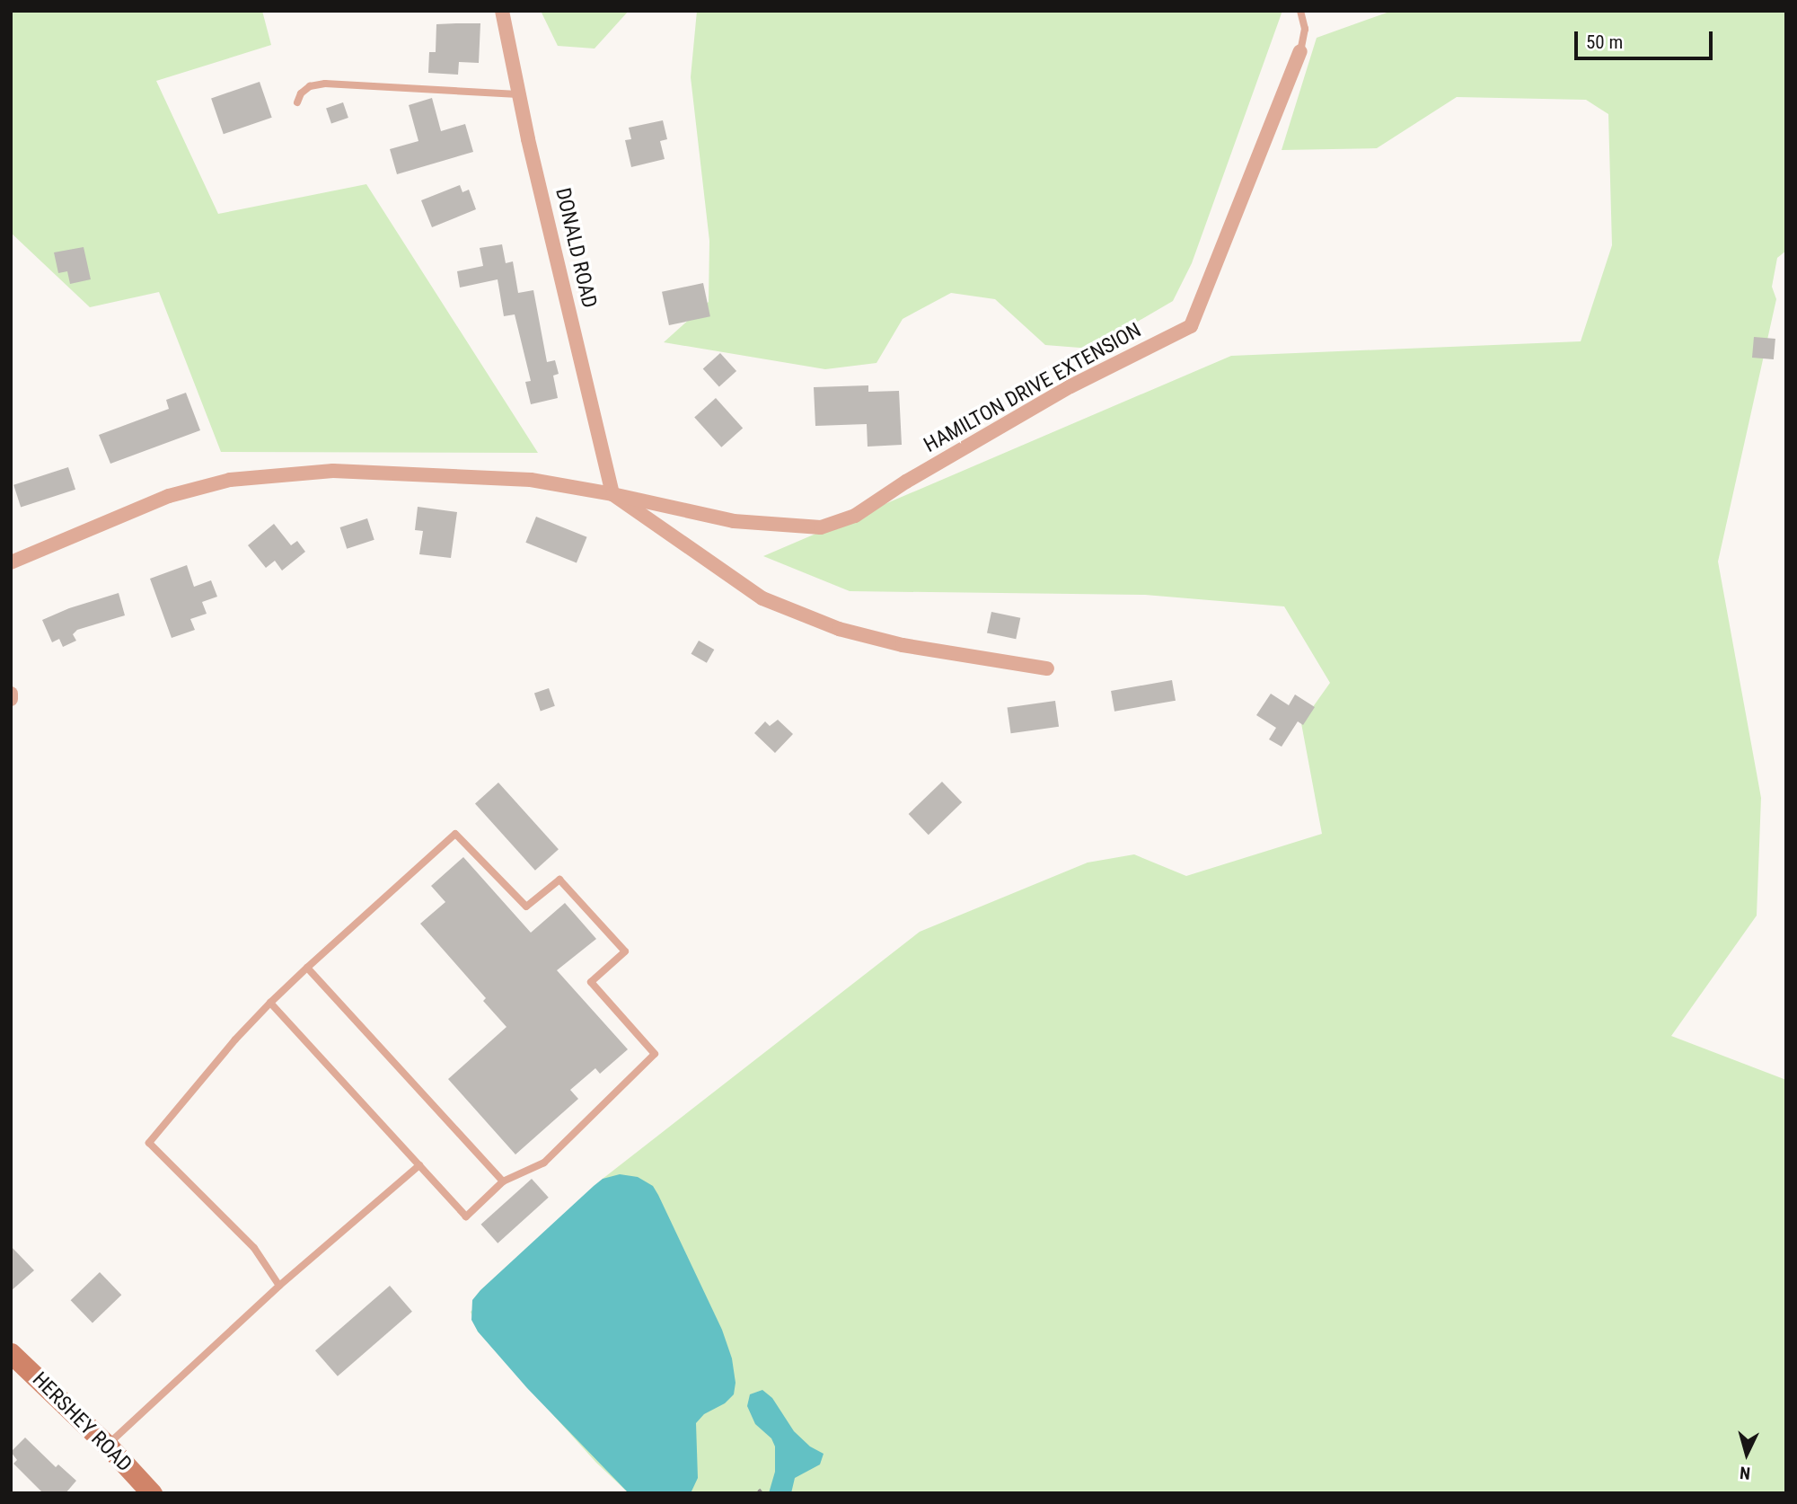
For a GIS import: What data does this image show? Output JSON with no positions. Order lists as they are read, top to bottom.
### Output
{
  "streets": {
    "street": ["DONALD ROAD", "HAMILTON DRIVE EXTENSION", "HERSHEY ROAD"]
  },
  "crossings": [
    ["DONALD ROAD", "HAMILTON DRIVE EXTENSION"]
  ],
  "scale_bar": "50 m",
  "north": "bottom"
}
